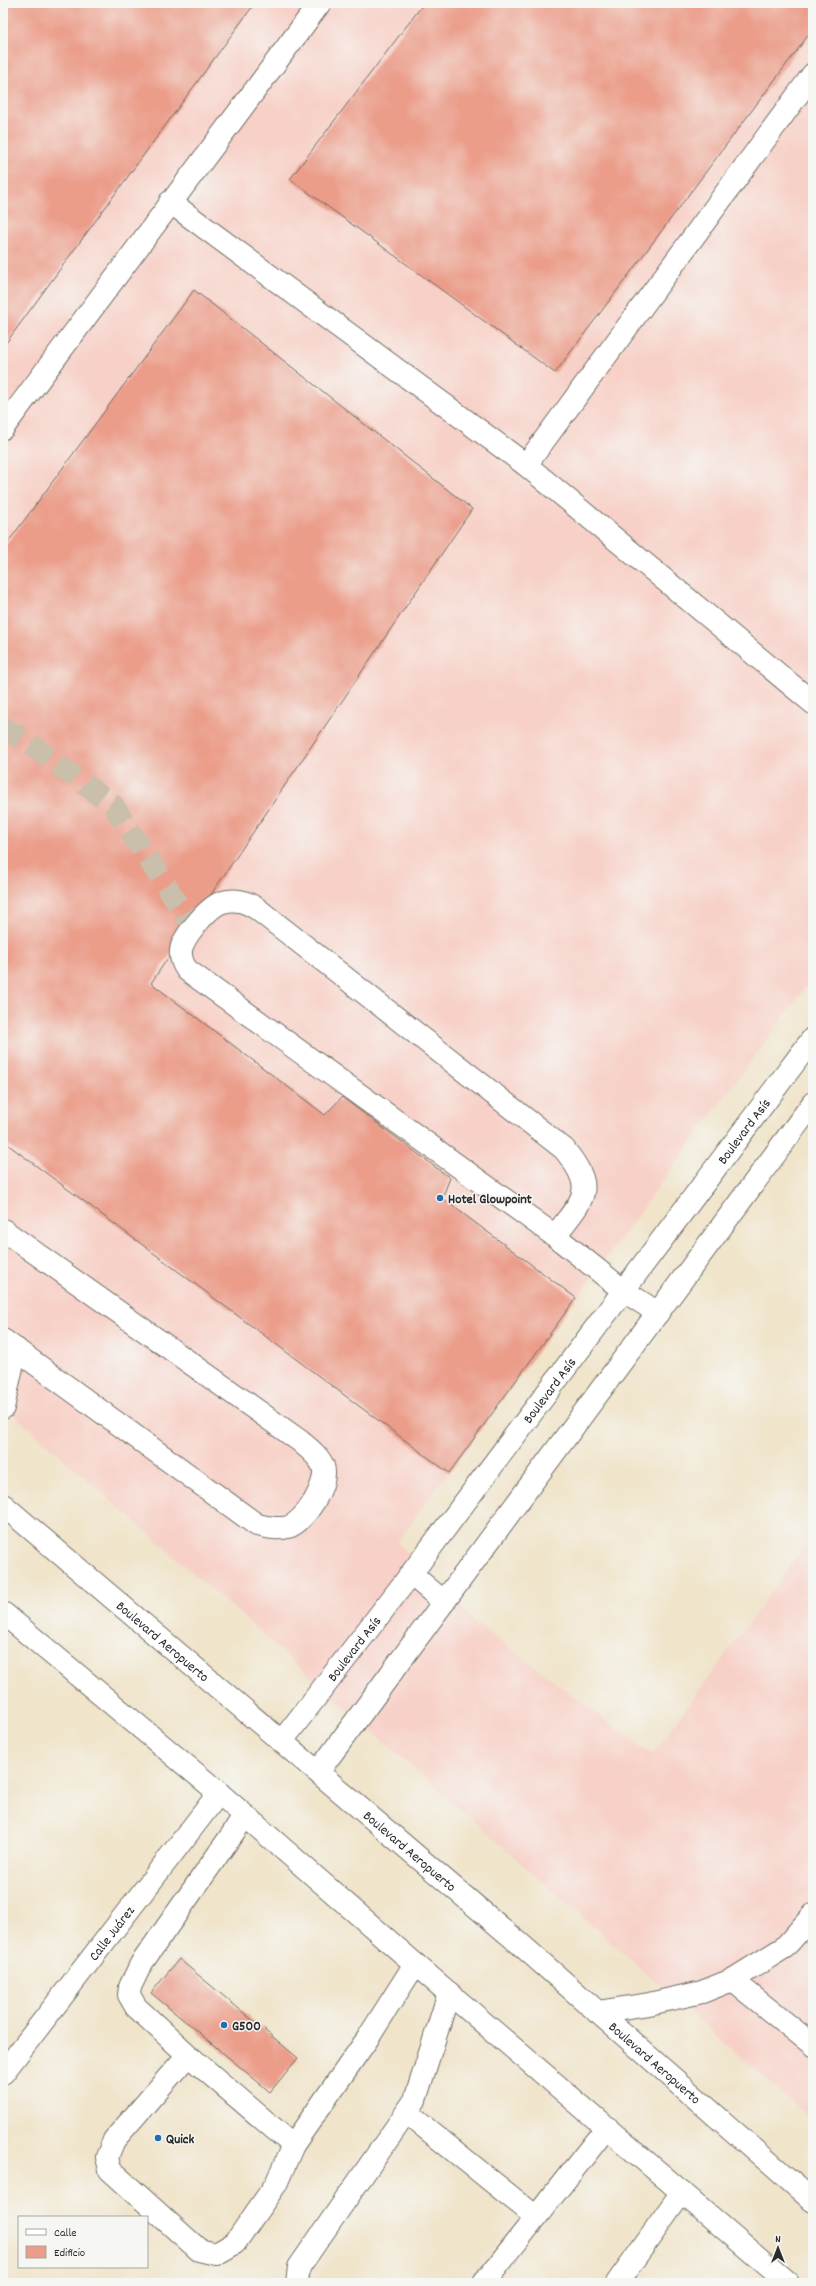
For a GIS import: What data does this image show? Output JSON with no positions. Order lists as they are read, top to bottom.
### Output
{
  "streets": {
    "main road": ["Boulevard Asís", "Boulevard Aeropuerto", "Calle Juárez"]
  },
  "crossings": [
    ["Boulevard Asís", "Boulevard Aeropuerto"]
  ],
  "places": ["Hotel Glowpoint", "G500", "Quick"],
  "legend": ["Calle", "Edificio"],
  "north": "top"
}
